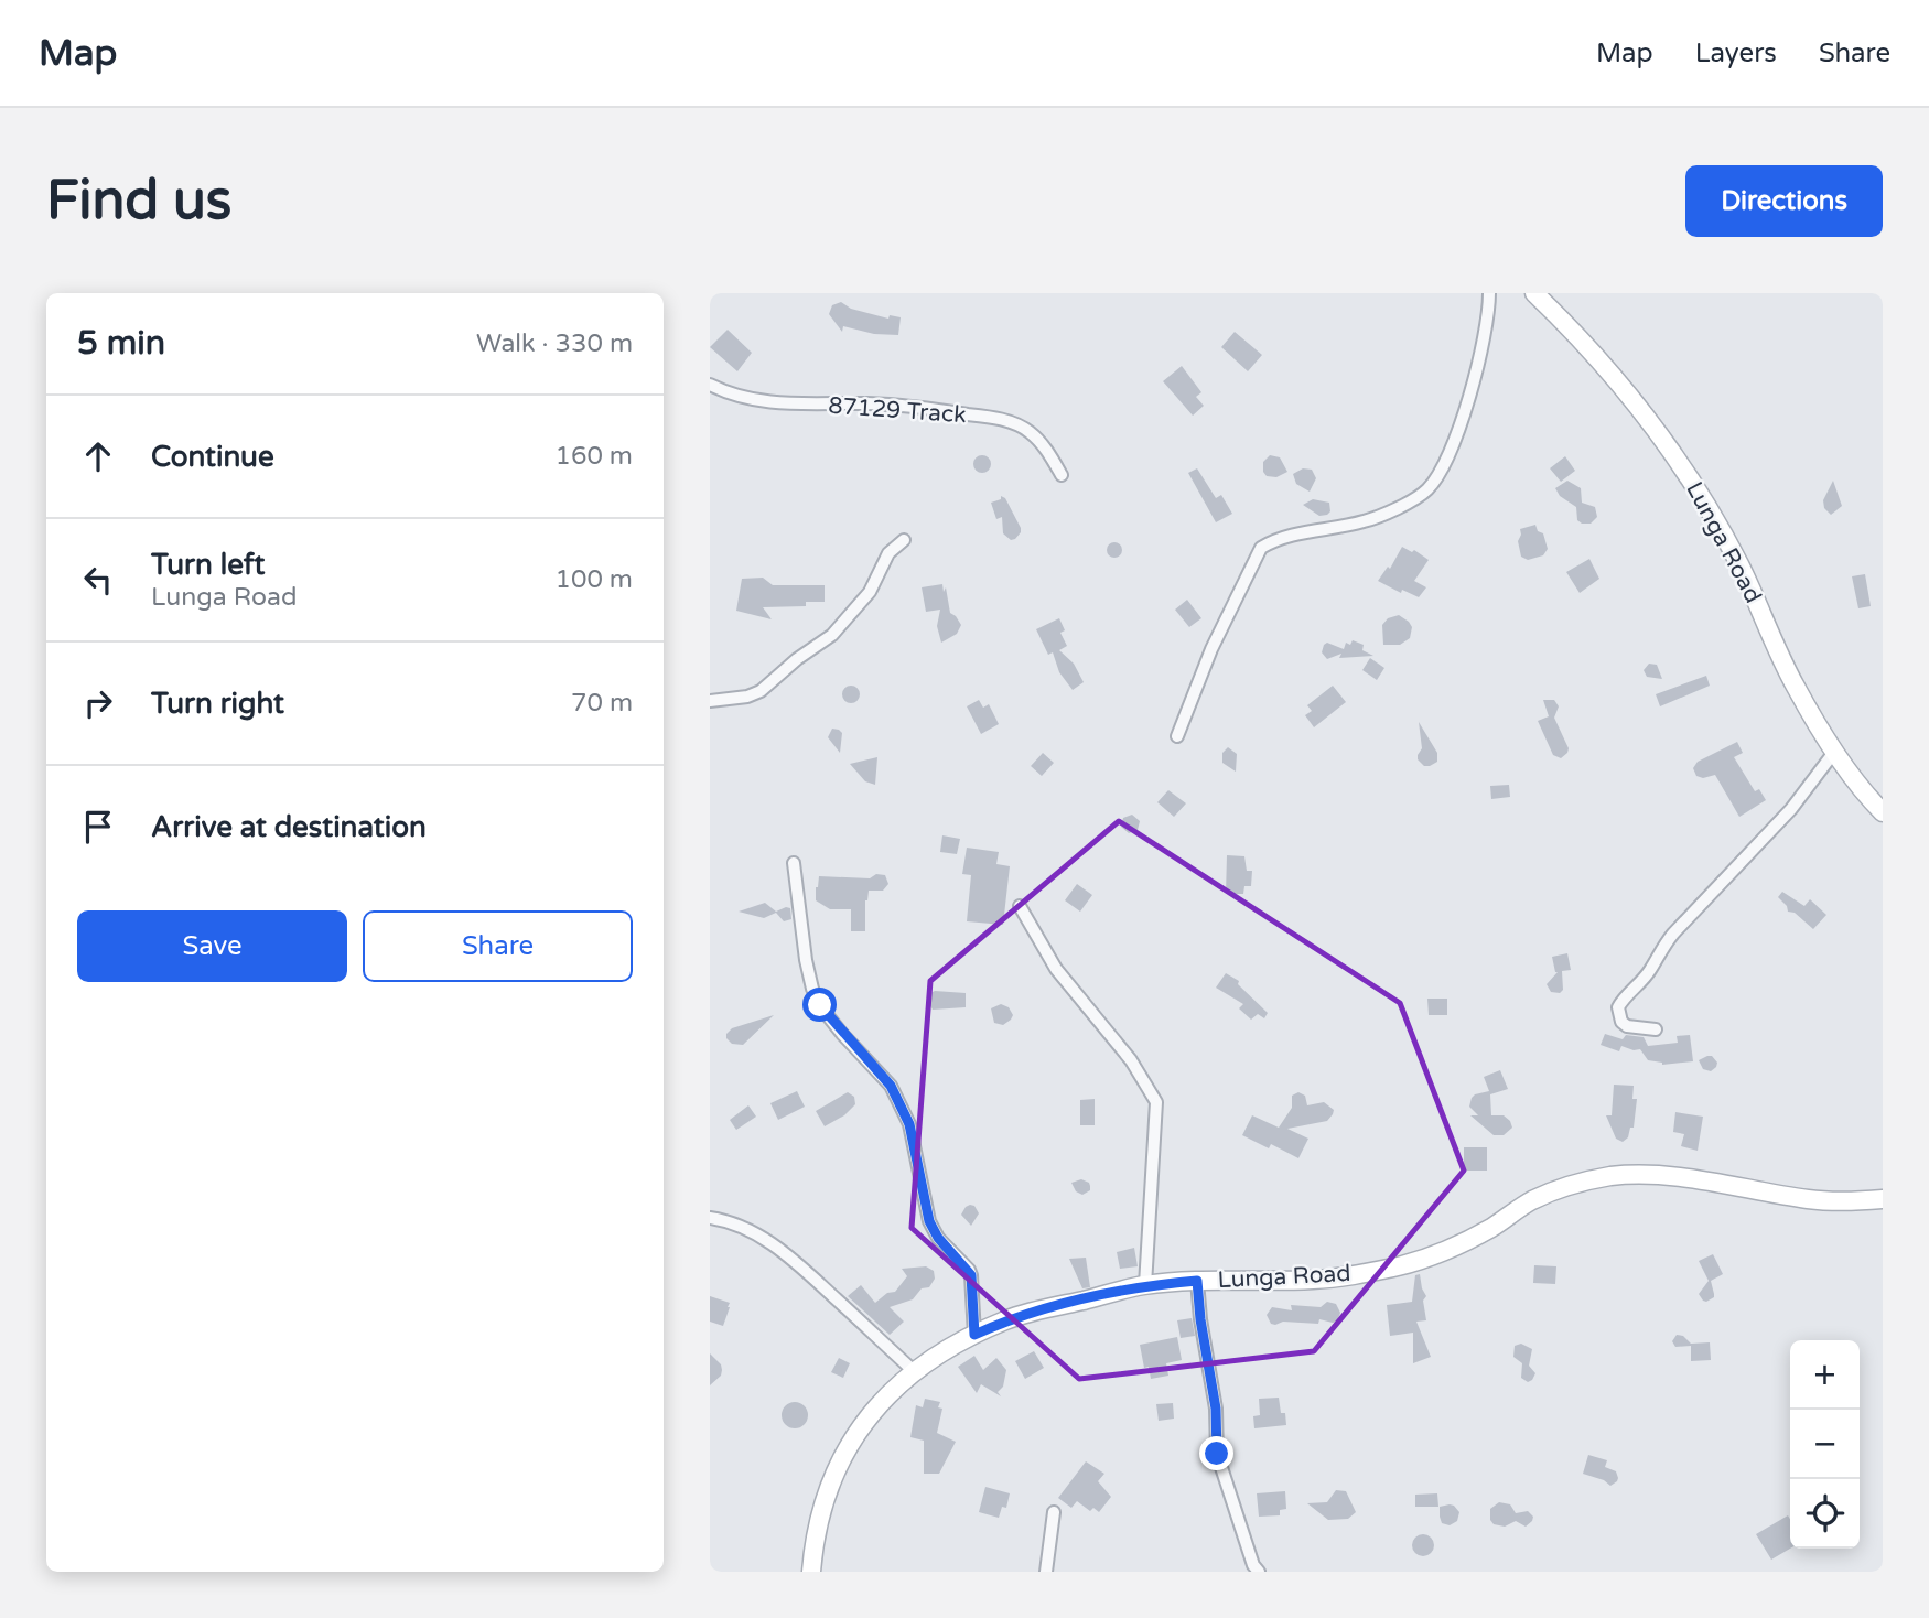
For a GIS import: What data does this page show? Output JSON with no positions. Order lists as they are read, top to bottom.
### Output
{
  "streets": {
    "street": ["87129 Track", "Lunga Road"]
  },
  "page": {
    "header": "Map",
    "nav": ["Map", "Layers", "Share"],
    "buttons": [
      "Directions",
      ["Save", "Share"]
    ],
    "title": "Find us",
    "heading": ["5 min", "Walk · 330 m"],
    "list": [
      ["Continue", "160 m"],
      ["Turn left", "Lunga Road", "100 m"],
      ["Turn right", "70 m"],
      "Arrive at destination"
    ],
    "map_buttons": ["+", "−"]
  }
}
